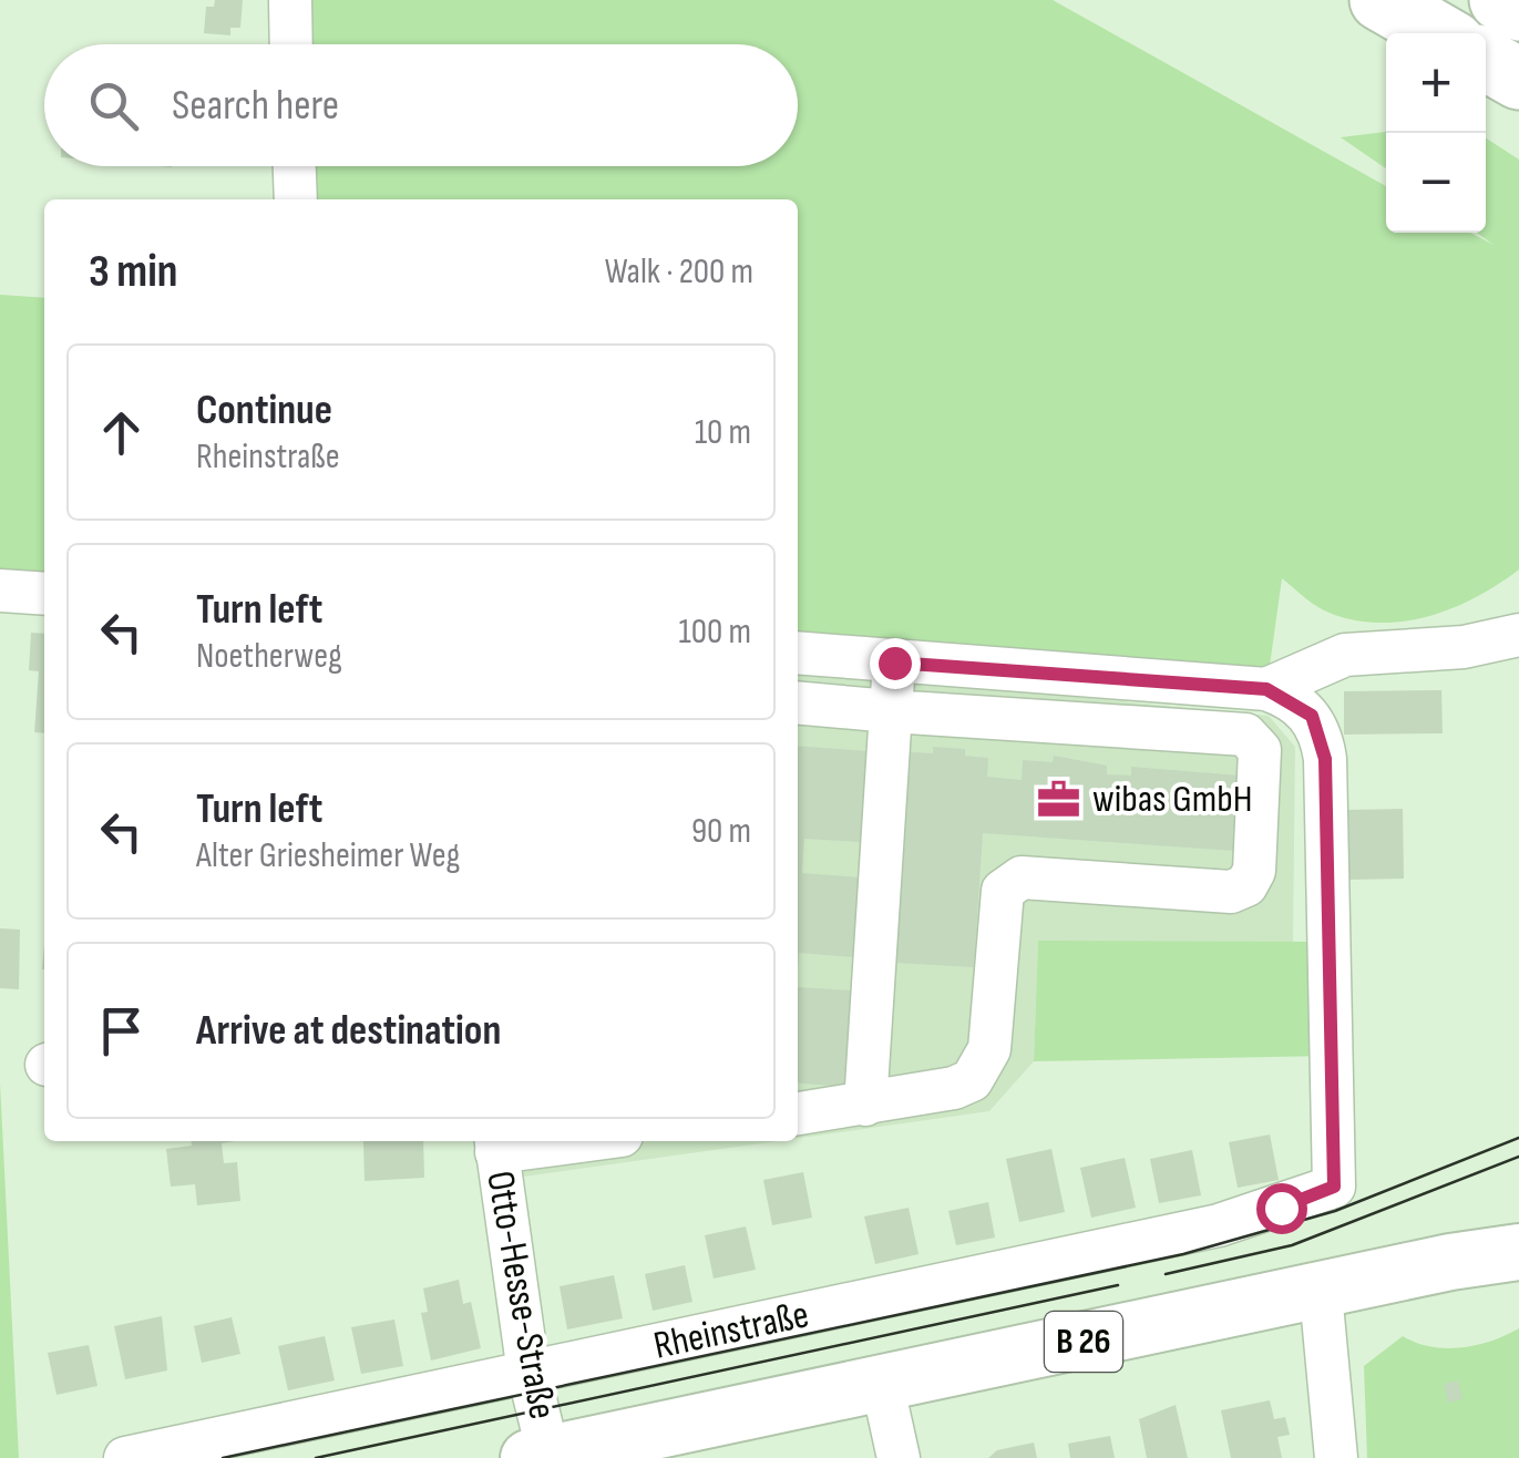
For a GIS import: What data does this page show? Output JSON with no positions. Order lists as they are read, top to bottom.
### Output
{
  "streets": {
    "main road": ["B 26"],
    "street": ["Otto-Hesse-Straße", "Rheinstraße"]
  },
  "crossings": [
    ["Otto-Hesse-Straße", "Rheinstraße"],
    ["Otto-Hesse-Straße", "B 26"]
  ],
  "places": {
    "office": ["wibas GmbH"]
  },
  "page": {
    "map_buttons": ["+", "−"],
    "search": "Search here",
    "heading": ["3 min", "Walk · 200 m"],
    "list": [
      ["Continue", "Rheinstraße", "10 m"],
      ["Turn left", "Noetherweg", "100 m"],
      ["Turn left", "Alter Griesheimer Weg", "90 m"],
      "Arrive at destination"
    ]
  }
}
